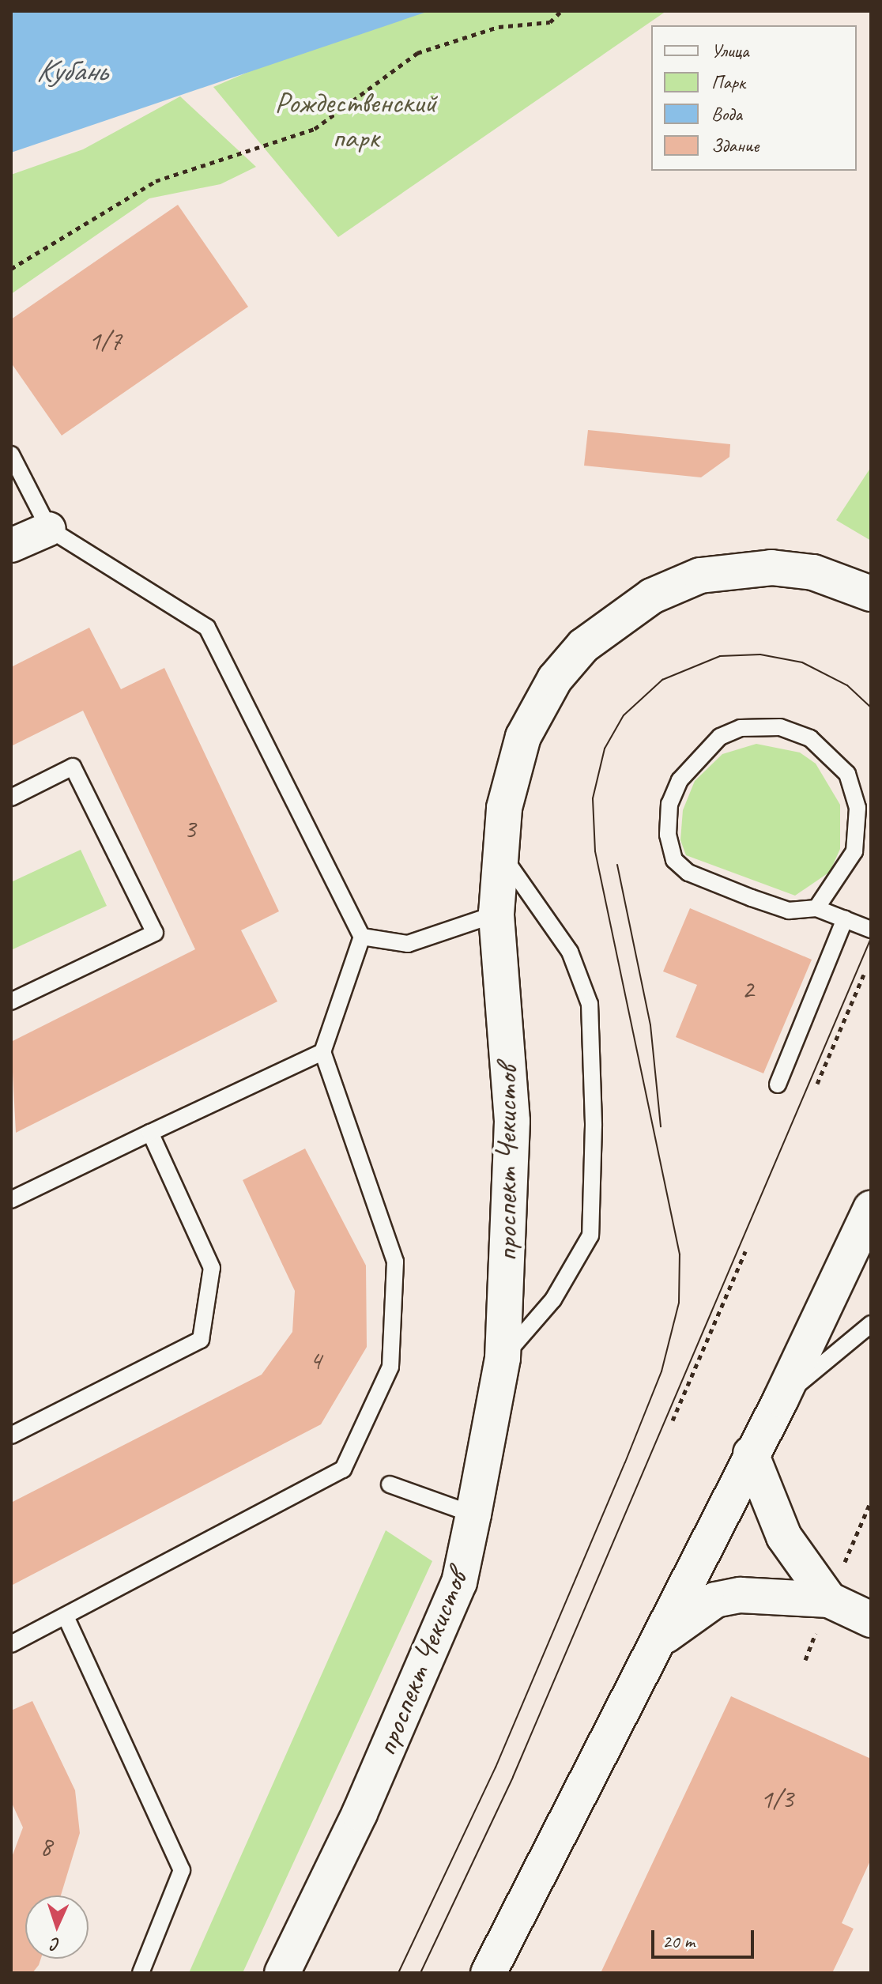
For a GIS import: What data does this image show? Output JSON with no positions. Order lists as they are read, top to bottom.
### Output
{
  "streets": {
    "main road": ["проспект Чекистов"]
  },
  "water": ["Кубань"],
  "parks": ["Рождественский парк"],
  "house_numbers": [
    "1/7",
    "3",
    "2",
    "4",
    "1/3",
    "8"
  ],
  "legend": [
    "Улица",
    "Парк",
    "Вода",
    "Здание"
  ],
  "scale_bar": "20 m",
  "north": "bottom"
}
